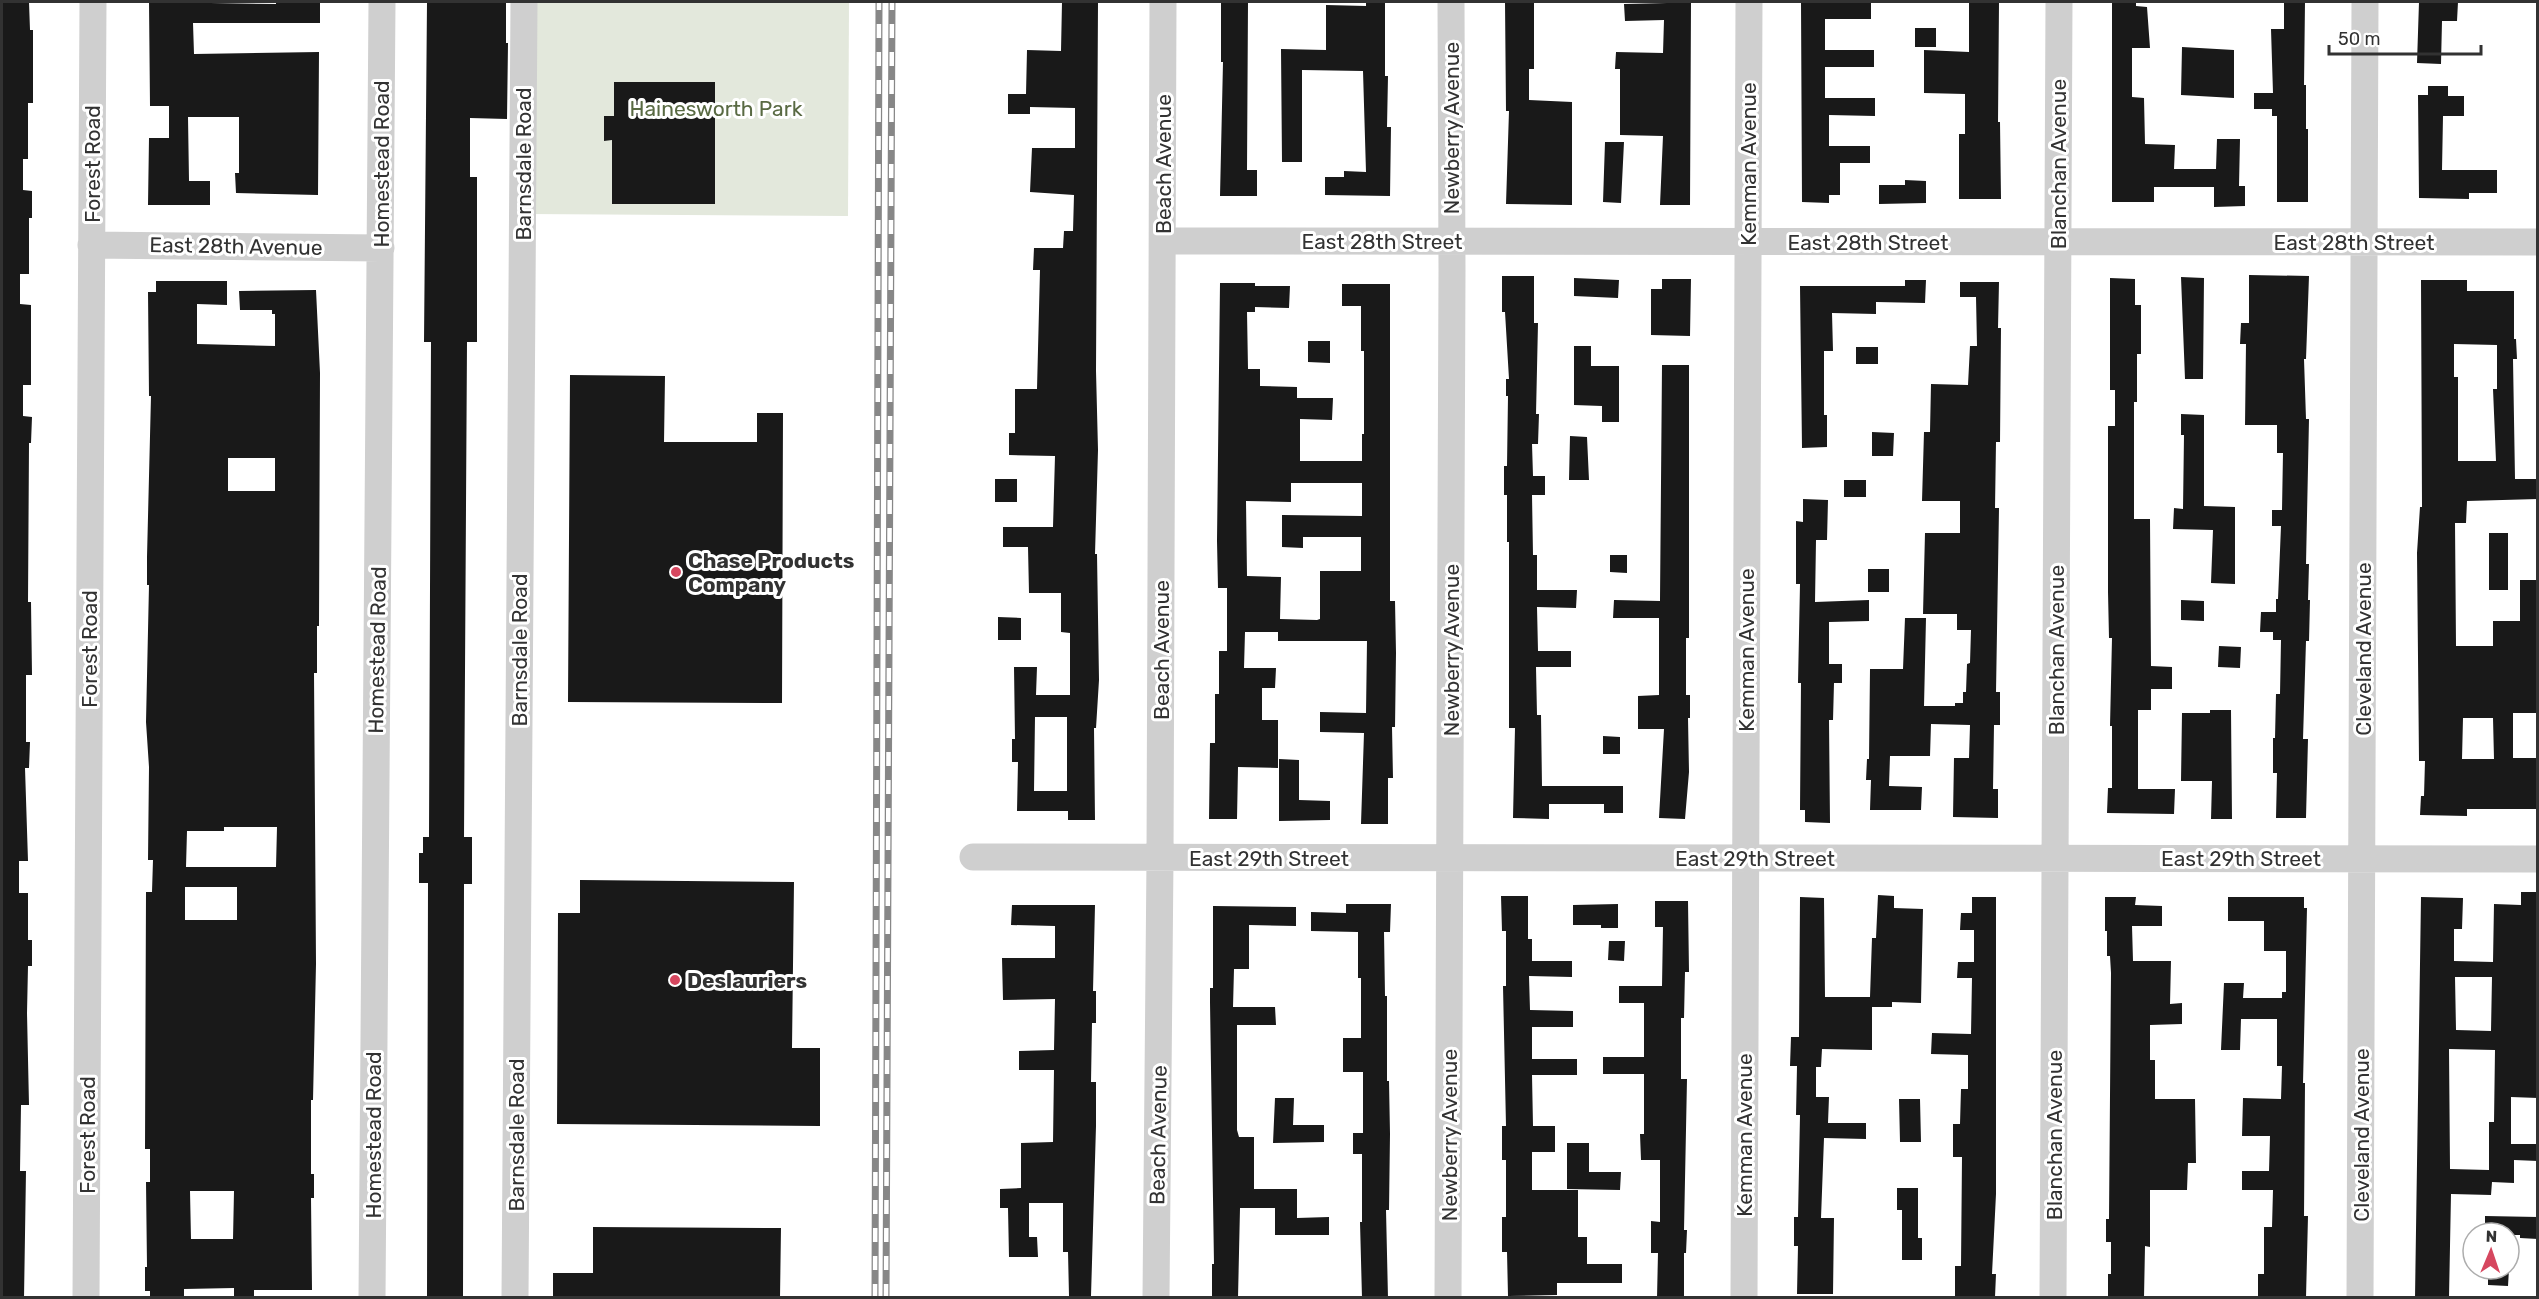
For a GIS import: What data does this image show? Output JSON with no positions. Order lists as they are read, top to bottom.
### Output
{
  "streets": {
    "street": [
      "Newberry Avenue",
      "Forest Road",
      "Homestead Road",
      "Barnsdale Road",
      "Beach Avenue",
      "Kemman Avenue",
      "Blanchan Avenue",
      "East 28th Street",
      "East 28th Avenue",
      "Cleveland Avenue",
      "East 29th Street"
    ]
  },
  "crossings": [
    ["Newberry Avenue", "East 28th Street"],
    ["Newberry Avenue", "East 29th Street"],
    ["Forest Road", "East 28th Avenue"],
    ["Homestead Road", "East 28th Avenue"],
    ["Beach Avenue", "East 28th Street"],
    ["Beach Avenue", "East 29th Street"],
    ["Kemman Avenue", "East 28th Street"],
    ["Kemman Avenue", "East 29th Street"],
    ["Blanchan Avenue", "East 28th Street"],
    ["Blanchan Avenue", "East 29th Street"],
    ["East 28th Street", "Cleveland Avenue"],
    ["Cleveland Avenue", "East 29th Street"]
  ],
  "parks": ["Hainesworth Park"],
  "places": ["Chase Products Company", "Deslauriers"],
  "scale_bar": "50 m",
  "north": "top"
}
